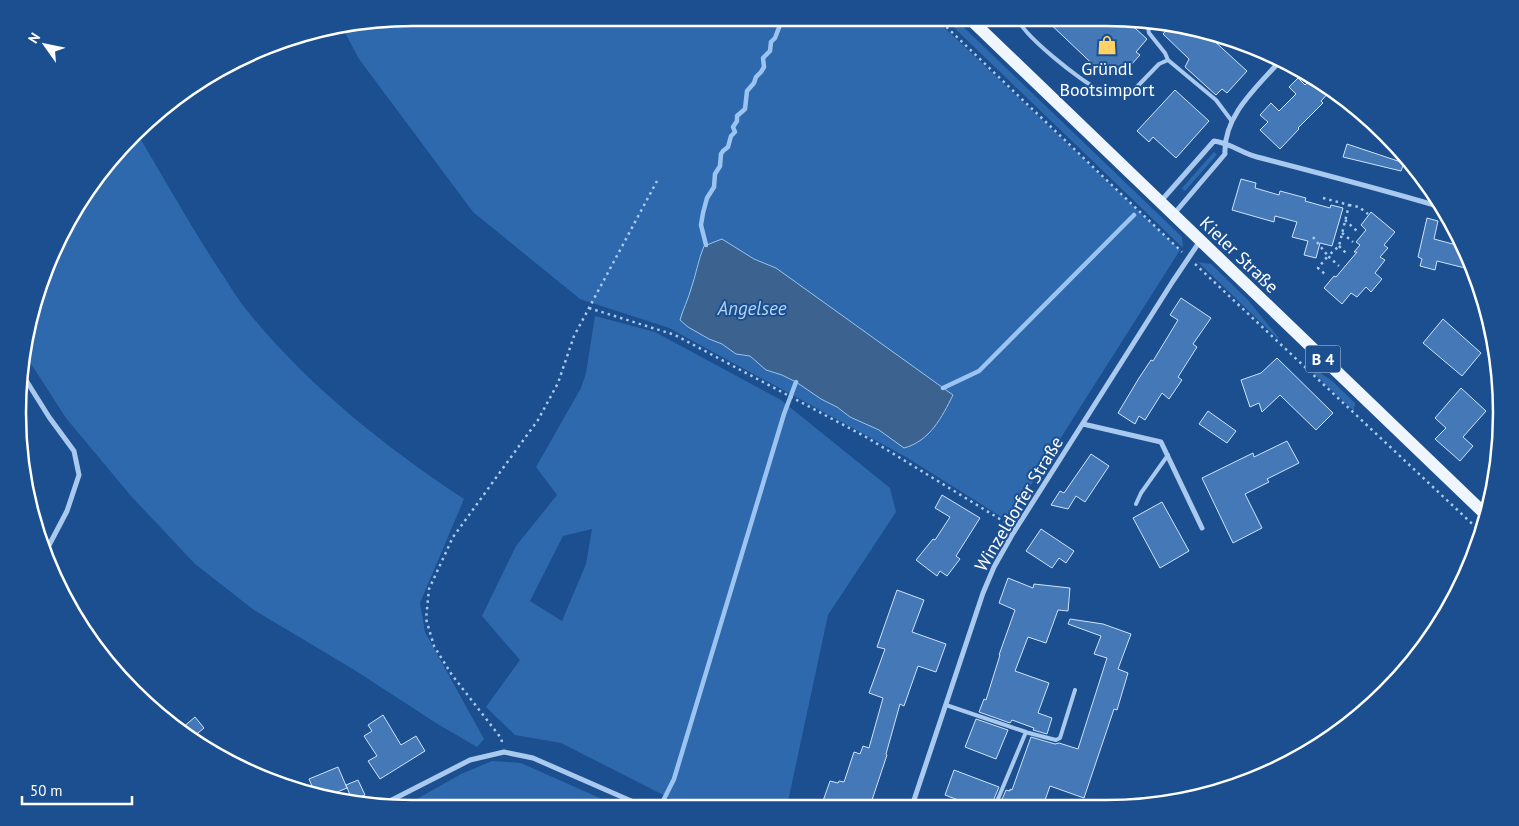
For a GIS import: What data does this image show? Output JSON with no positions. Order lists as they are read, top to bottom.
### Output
{
  "streets": {
    "main road": ["Kieler Straße", "B 4"],
    "street": ["Winzeldorfer Straße"]
  },
  "crossings": [
    ["Kieler Straße", "Winzeldorfer Straße"]
  ],
  "water": ["Angelsee"],
  "places": {
    "shop": ["Gründl Bootsimport"]
  },
  "scale_bar": "50 m",
  "north": "top left"
}
